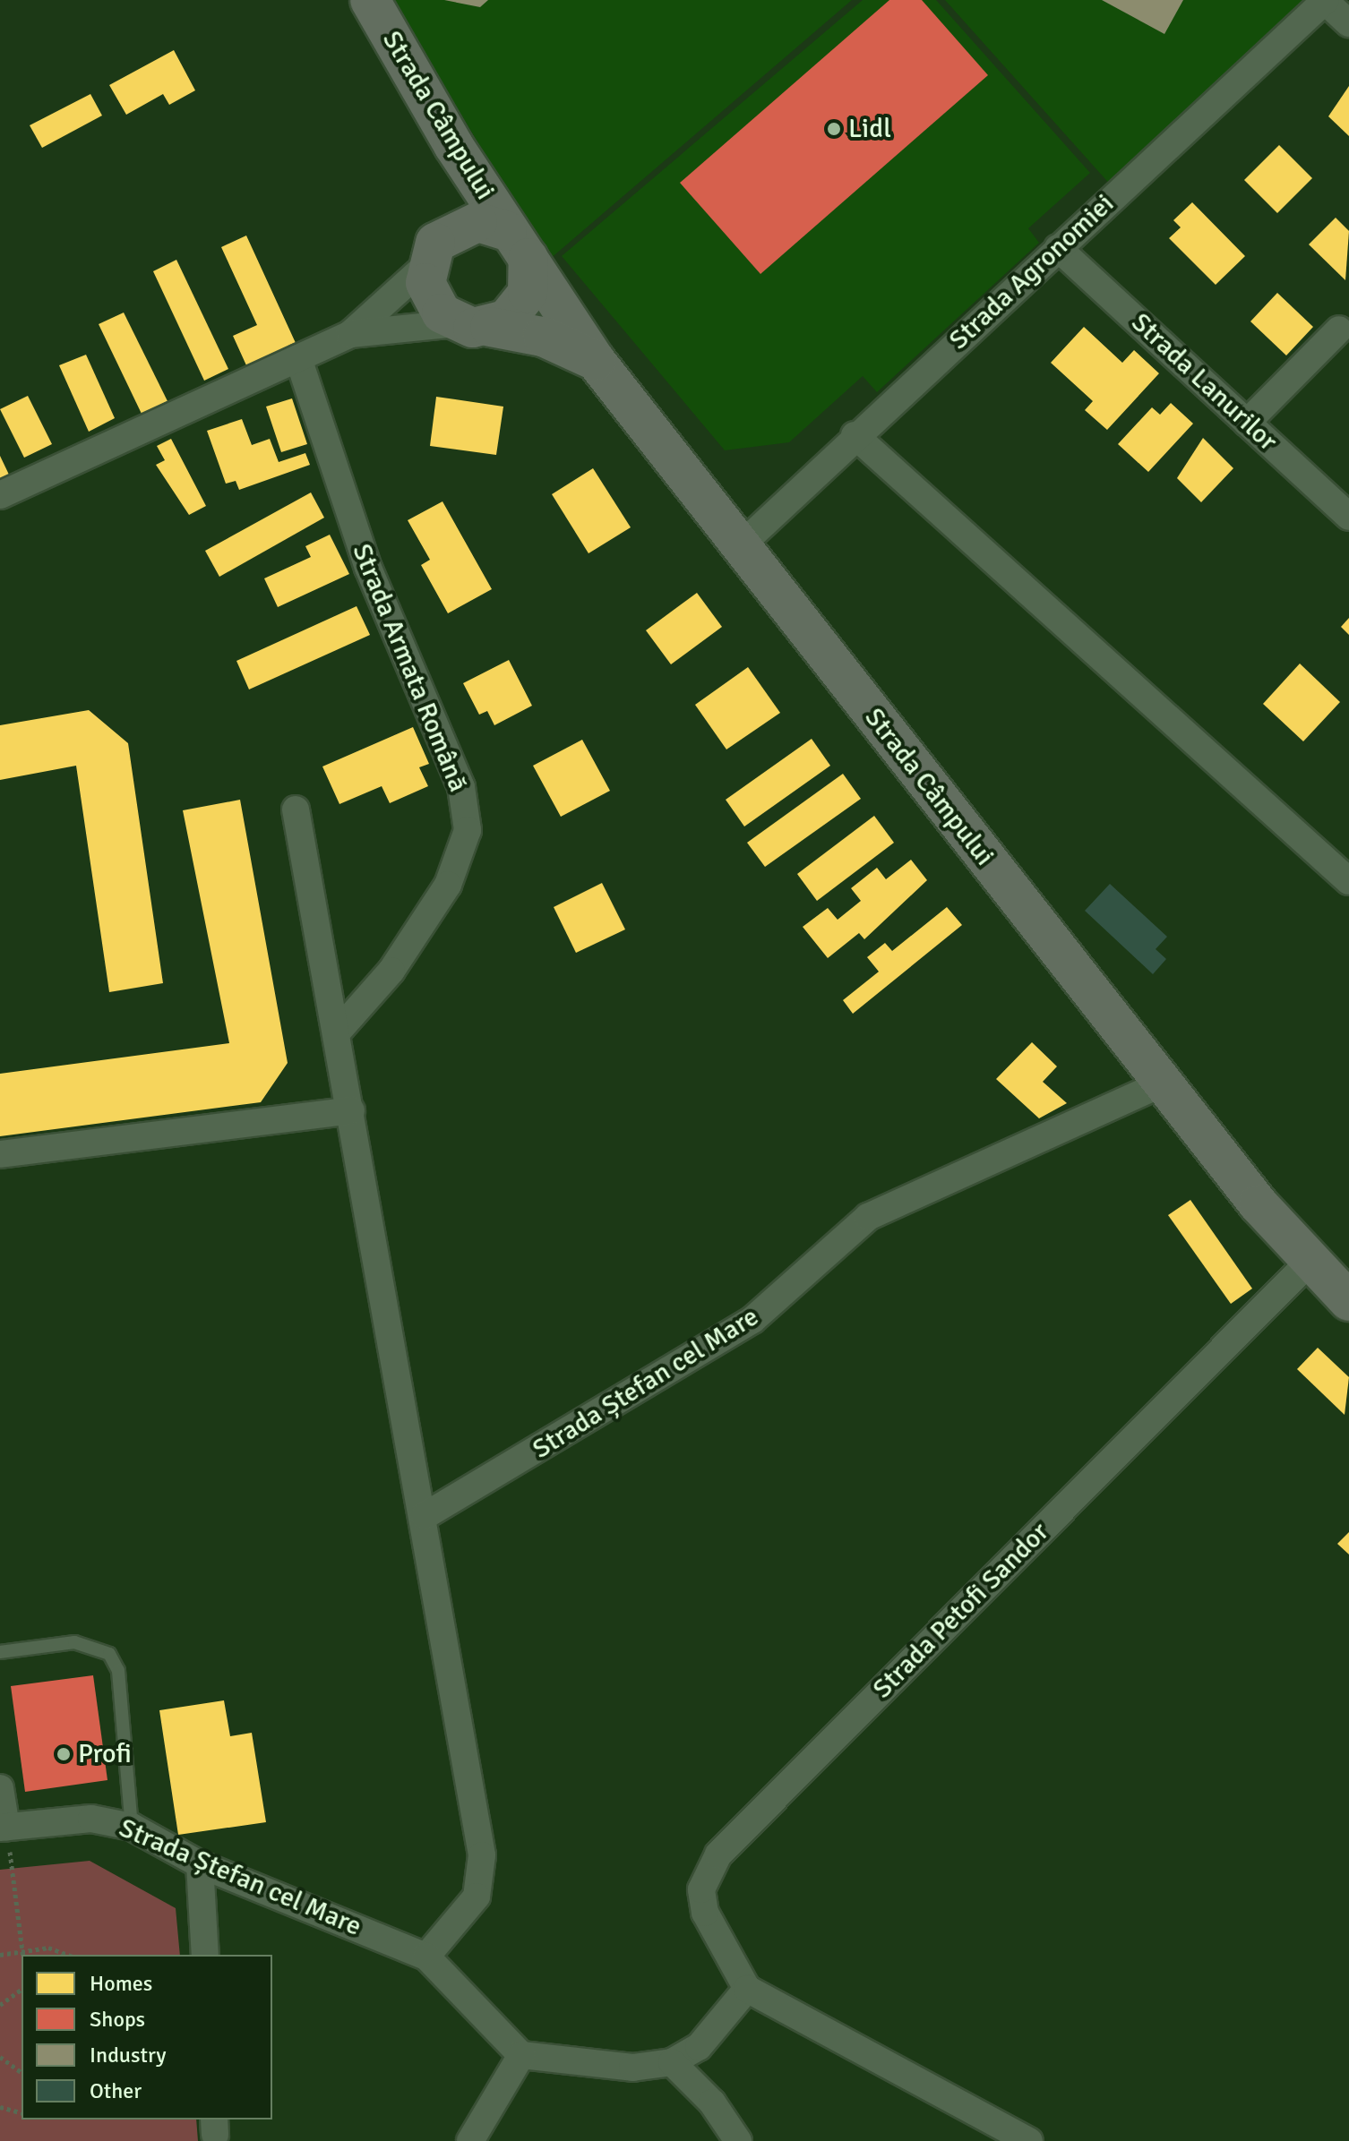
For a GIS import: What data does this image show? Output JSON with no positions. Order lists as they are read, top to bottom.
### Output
{
  "streets": {
    "main road": ["Strada Câmpului"],
    "street": [
      "Strada Agronomiei",
      "Strada Lanurilor",
      "Strada Armata Română",
      "Strada Ștefan cel Mare",
      "Strada Petofi Sandor"
    ]
  },
  "crossings": [
    ["Strada Câmpului", "Strada Agronomiei"],
    ["Strada Câmpului", "Strada Ștefan cel Mare"],
    ["Strada Câmpului", "Strada Petofi Sandor"],
    ["Strada Agronomiei", "Strada Lanurilor"]
  ],
  "places": ["Lidl", "Profi"],
  "legend": [
    "Homes",
    "Shops",
    "Industry",
    "Other"
  ]
}
